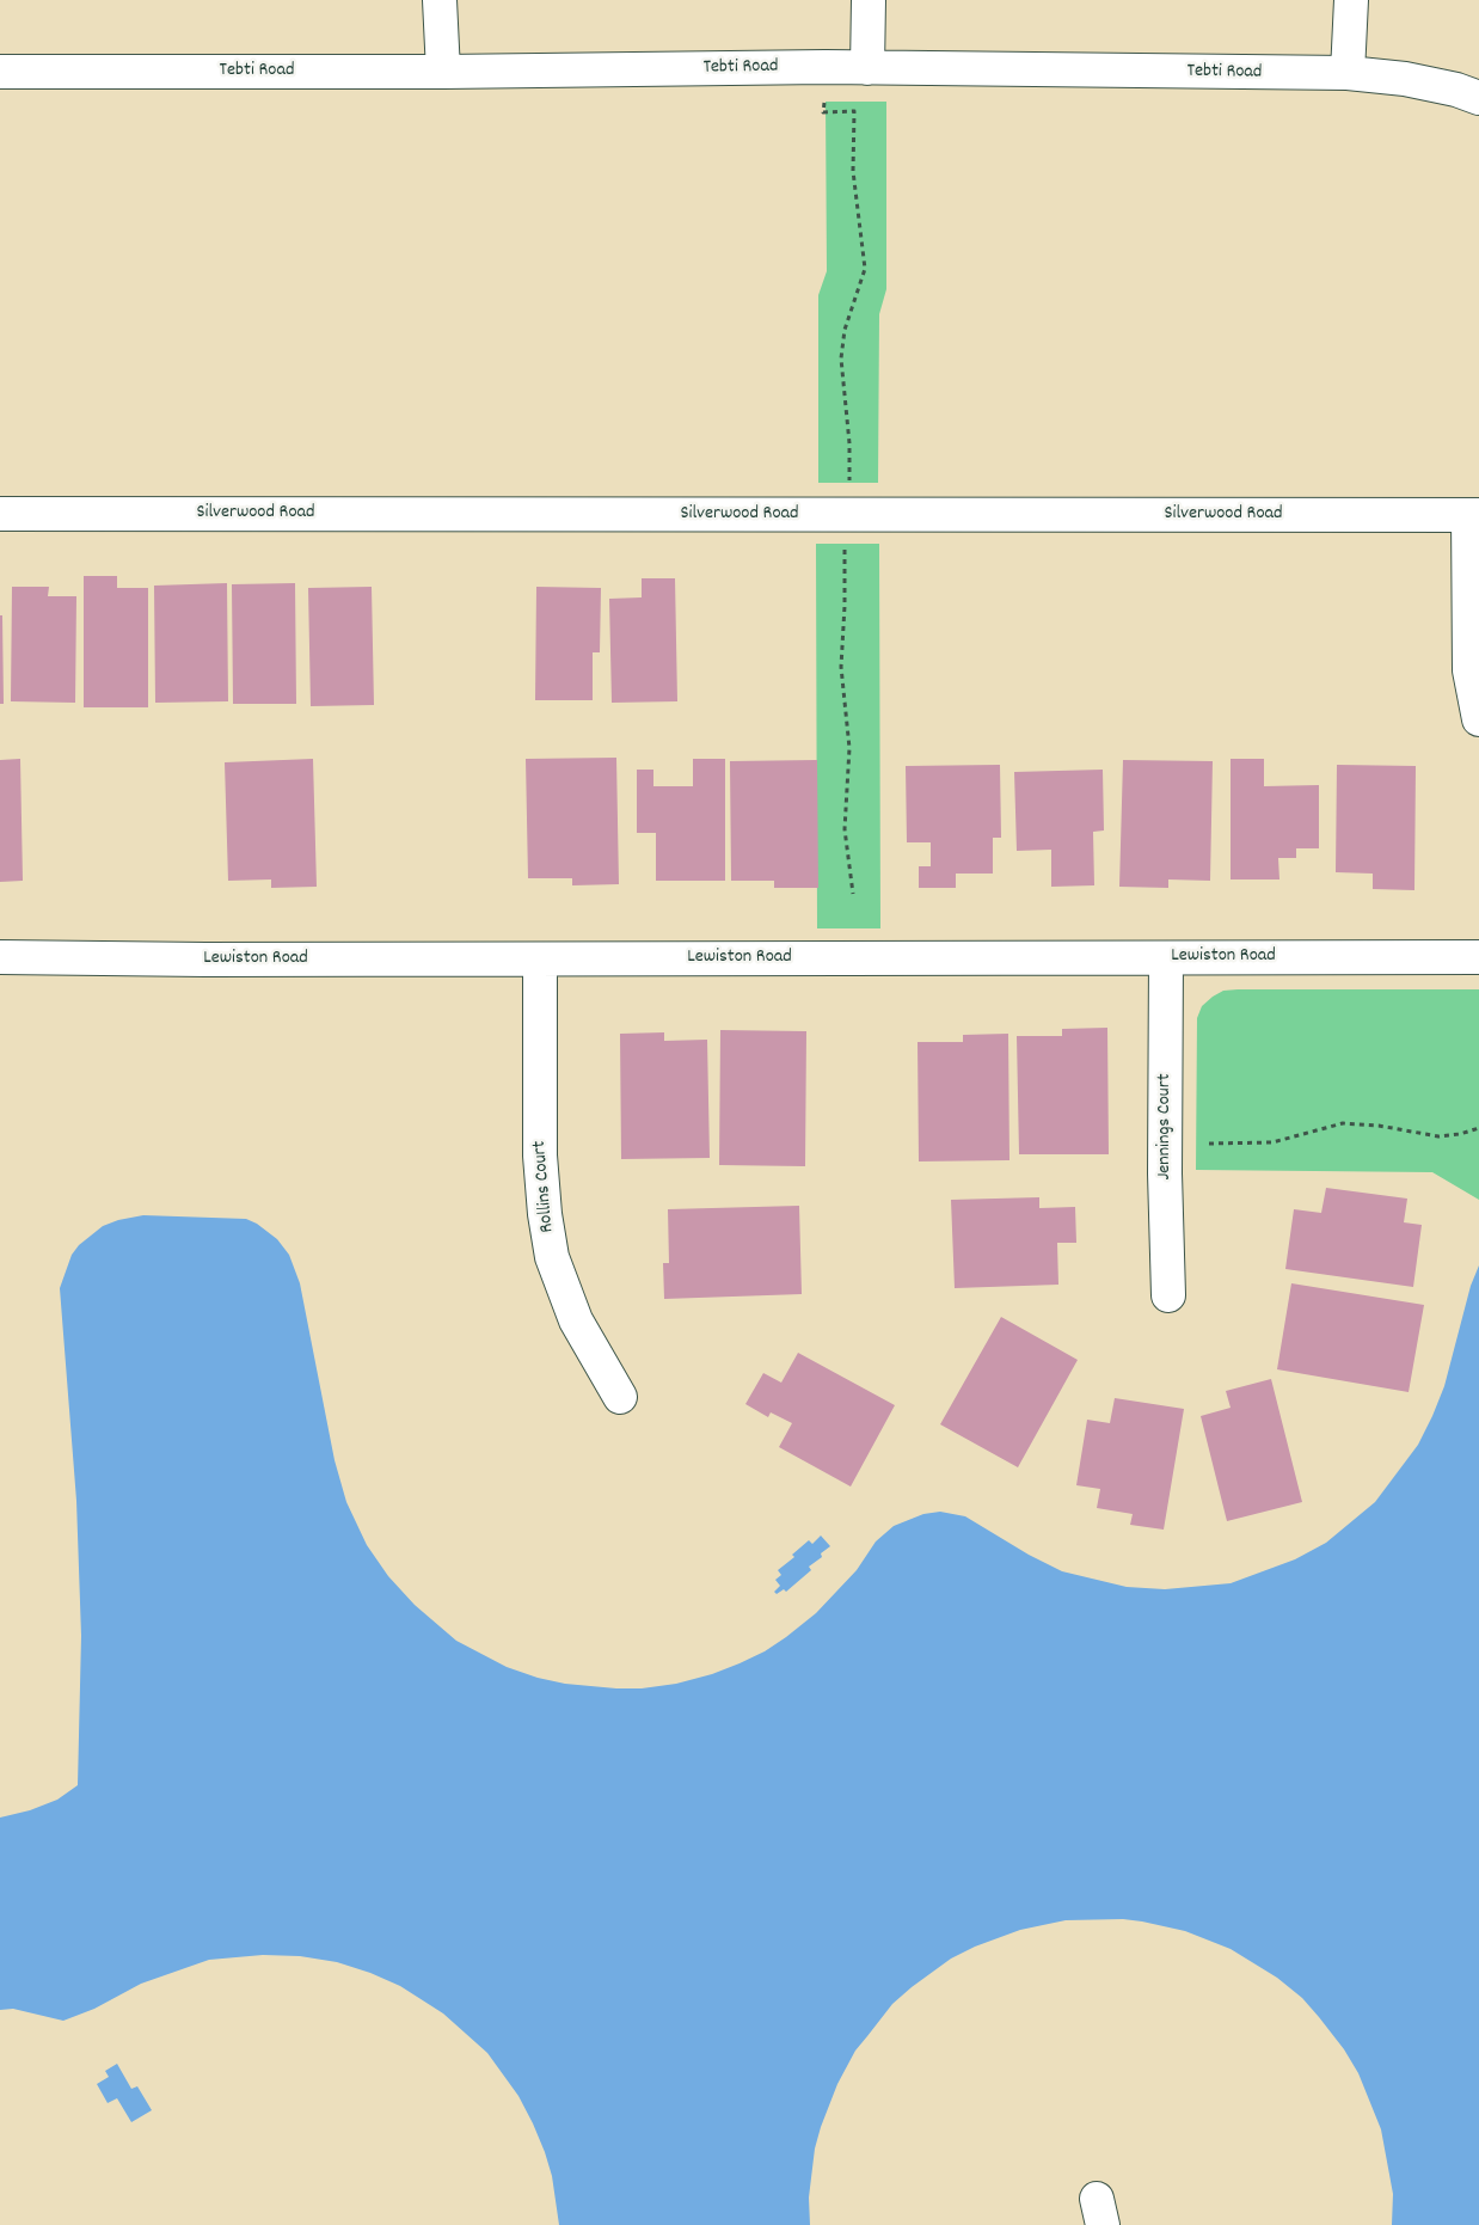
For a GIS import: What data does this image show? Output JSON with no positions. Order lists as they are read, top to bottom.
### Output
{
  "streets": {
    "street": [
      "Tebti Road",
      "Silverwood Road",
      "Lewiston Road",
      "Jennings Court",
      "Rollins Court"
    ]
  },
  "crossings": [
    ["Lewiston Road", "Jennings Court"],
    ["Lewiston Road", "Rollins Court"]
  ]
}
